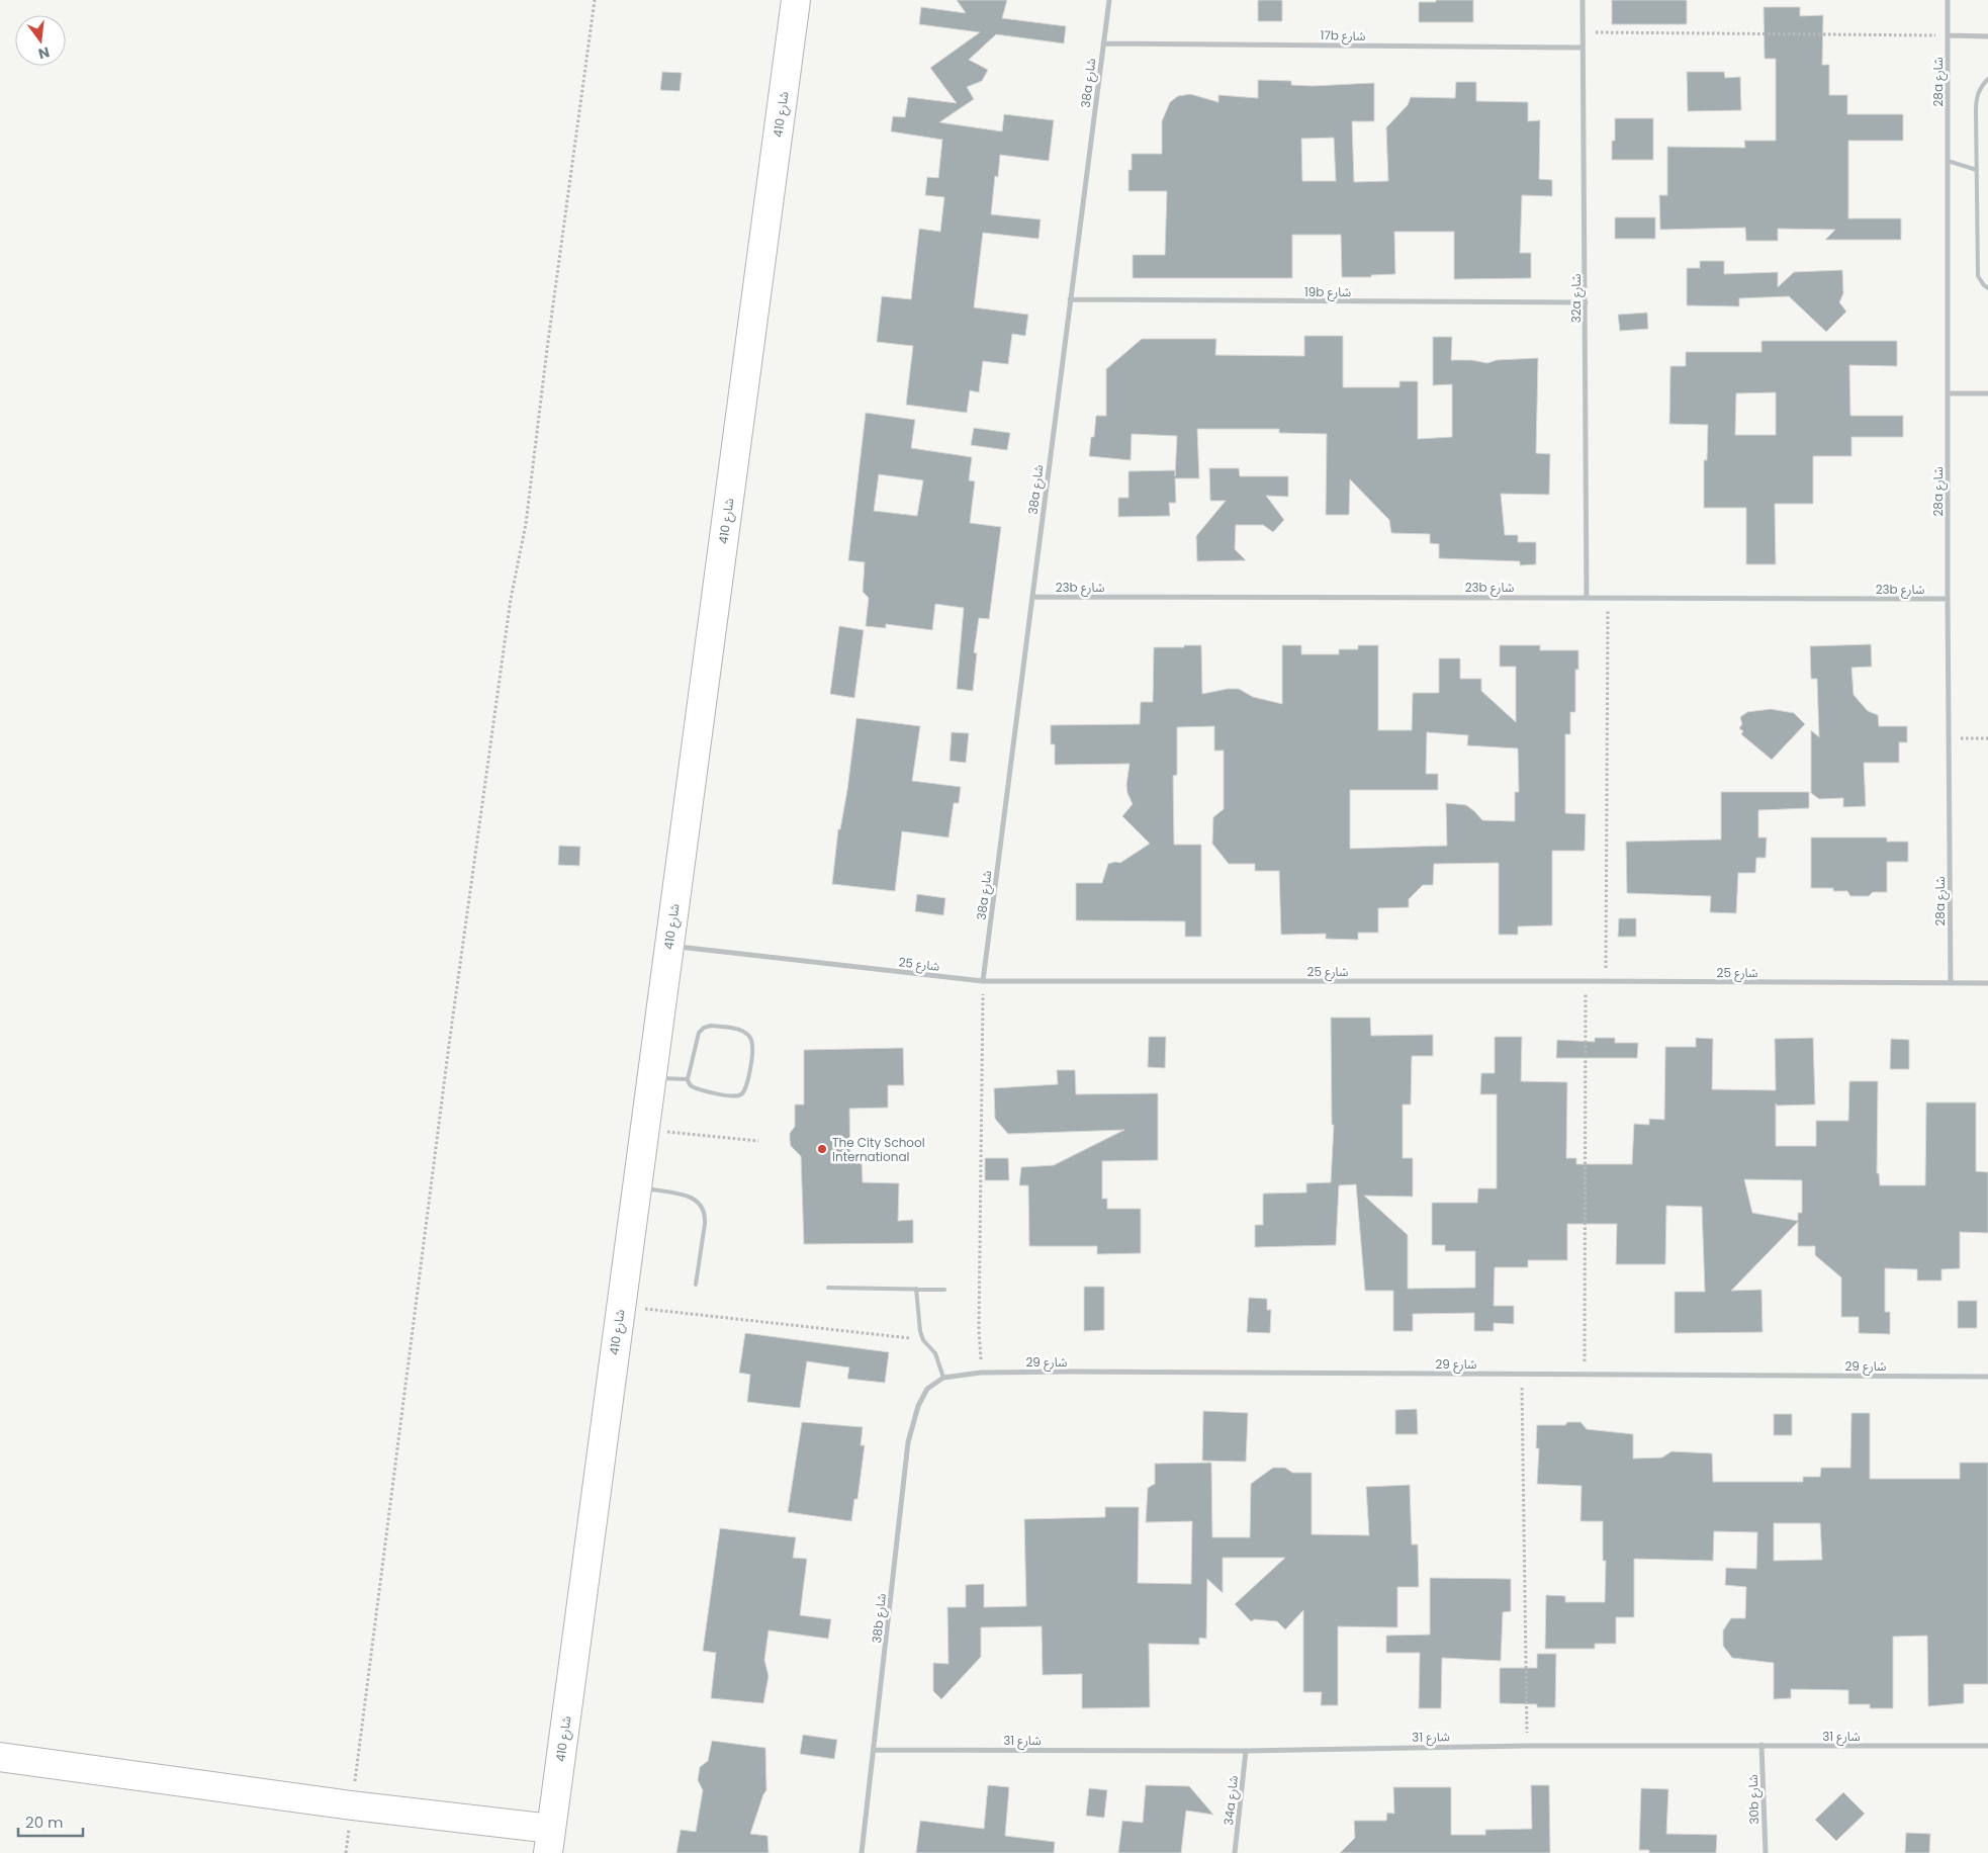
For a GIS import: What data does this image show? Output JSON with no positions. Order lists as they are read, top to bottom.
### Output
{
  "streets": {
    "street": [
      "17b شارع",
      "28a شارع",
      "38a شارع",
      "شارع 410",
      "19b شارع",
      "32a شارع",
      "23b شارع",
      "شارع 25",
      "شارع 29",
      "38b شارع",
      "شارع 31",
      "30b شارع",
      "34a شارع"
    ]
  },
  "crossings": [
    ["17b شارع", "38a شارع"],
    ["17b شارع", "32a شارع"],
    ["28a شارع", "23b شارع"],
    ["28a شارع", "شارع 25"],
    ["38a شارع", "19b شارع"],
    ["38a شارع", "23b شارع"],
    ["38a شارع", "شارع 25"],
    ["شارع 410", "شارع 25"],
    ["19b شارع", "32a شارع"],
    ["32a شارع", "23b شارع"],
    ["شارع 29", "38b شارع"],
    ["38b شارع", "شارع 31"],
    ["شارع 31", "30b شارع"],
    ["شارع 31", "34a شارع"]
  ],
  "places": ["The City School International"],
  "scale_bar": "20 m",
  "north": "bottom"
}
